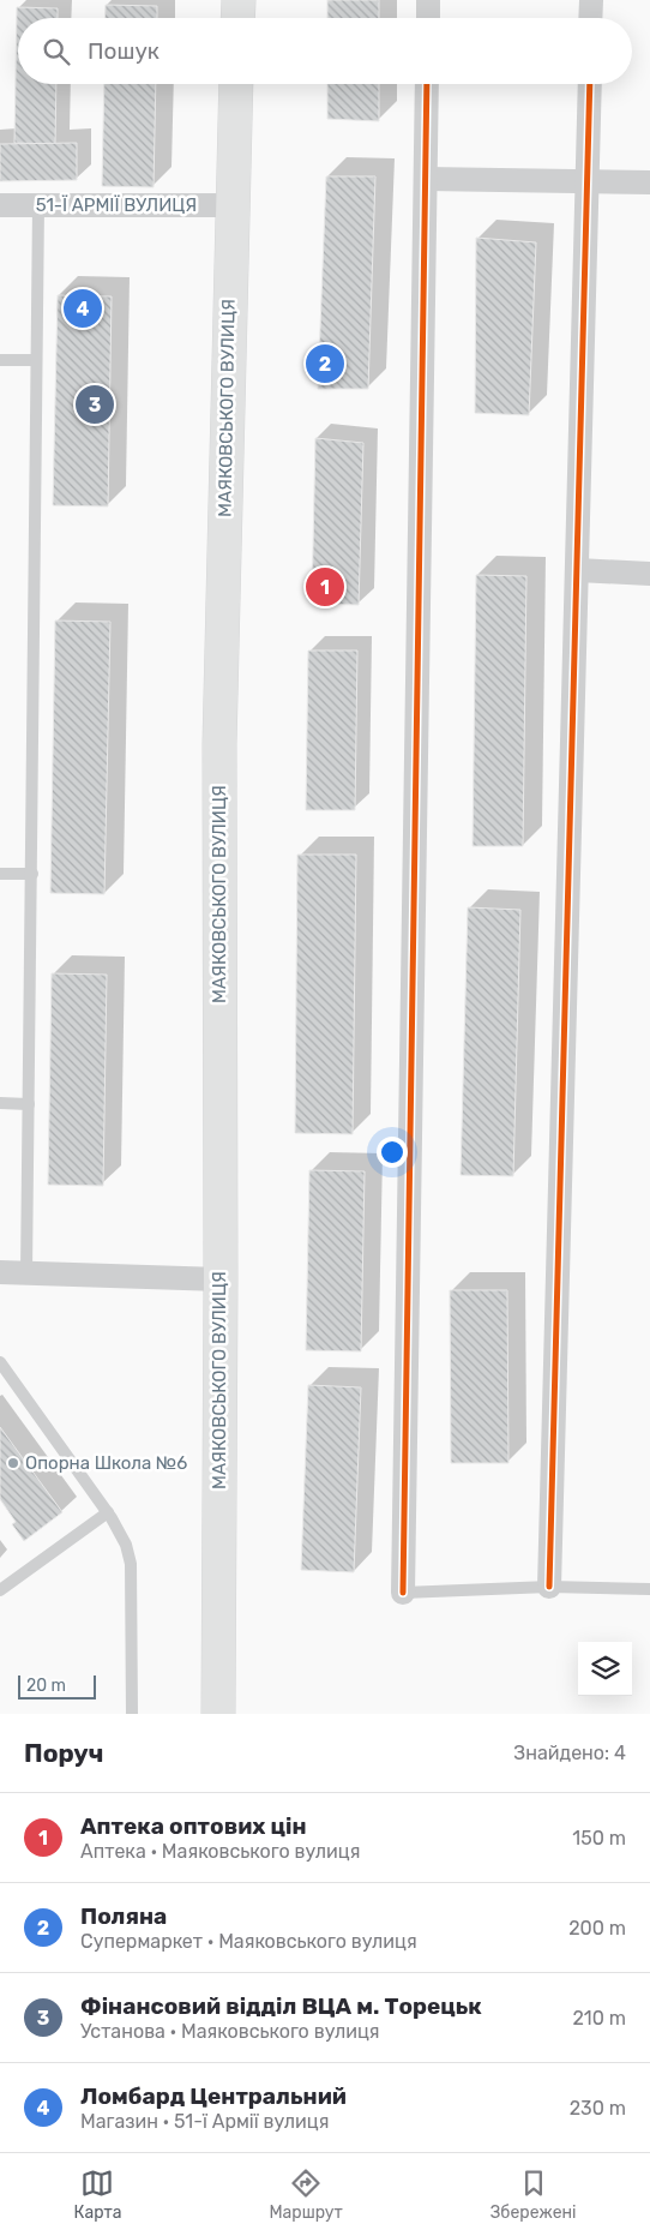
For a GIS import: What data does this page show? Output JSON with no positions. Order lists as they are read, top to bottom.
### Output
{
  "streets": {
    "main road": ["МАЯКОВСЬКОГО ВУЛИЦЯ"],
    "street": ["51-Ї АРМІЇ ВУЛИЦЯ"]
  },
  "crossings": [
    ["51-Ї АРМІЇ ВУЛИЦЯ", "МАЯКОВСЬКОГО ВУЛИЦЯ"]
  ],
  "places": ["Опорна Школа №6"],
  "scale_bar": "20 m",
  "page": {
    "search": "Пошук",
    "pins": [
      "4",
      "2",
      "3",
      "1"
    ],
    "scale": "20 m",
    "heading": ["Поруч", "Знайдено: 4"],
    "list": [
      {
        "mark": "1",
        "name": "Аптека оптових цін",
        "note": "Аптека · Маяковського вулиця",
        "value": "150 m"
      },
      {
        "mark": "2",
        "name": "Поляна",
        "note": "Супермаркет · Маяковського вулиця",
        "value": "200 m"
      },
      {
        "mark": "3",
        "name": "Фінансовий відділ ВЦА м. Торецьк",
        "note": "Установа · Маяковського вулиця",
        "value": "210 m"
      },
      {
        "mark": "4",
        "name": "Ломбард Центральний",
        "note": "Магазин · 51-ї Армії вулиця",
        "value": "230 m"
      }
    ],
    "nav": ["Карта", "Маршрут", "Збережені"]
  }
}
